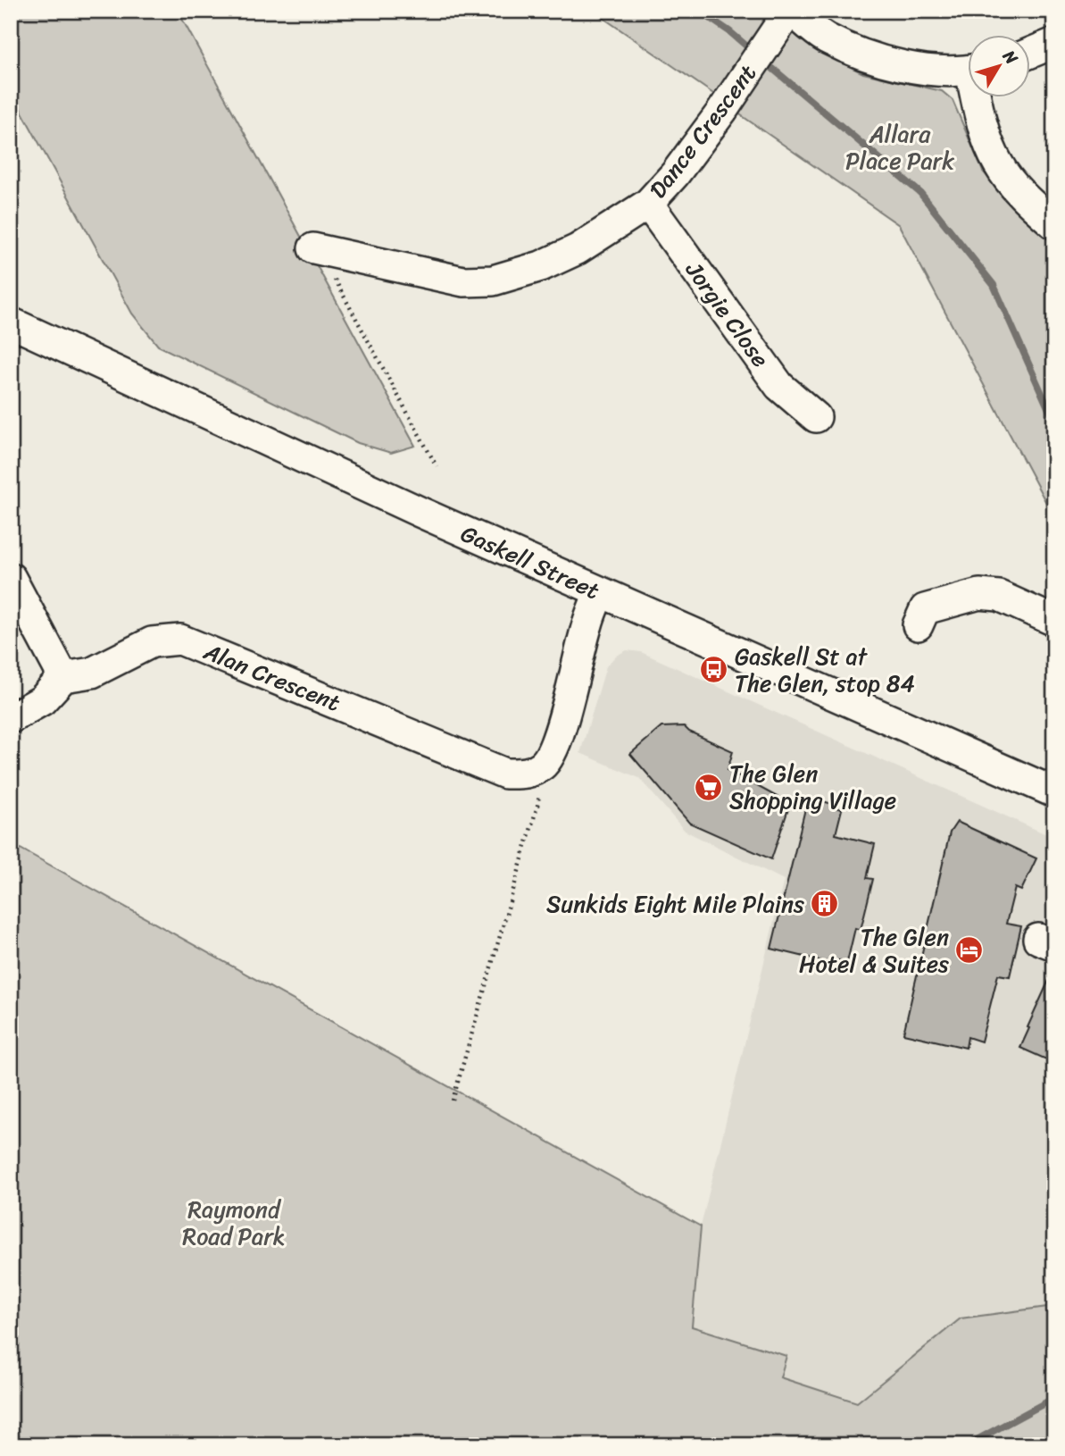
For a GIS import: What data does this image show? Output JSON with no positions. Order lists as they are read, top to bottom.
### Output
{
  "streets": {
    "street": [
      "Dance Crescent",
      "Jorgie Close",
      "Gaskell Street",
      "Alan Crescent"
    ]
  },
  "crossings": [
    ["Dance Crescent", "Jorgie Close"]
  ],
  "parks": ["Allara Place Park", "Raymond Road Park"],
  "places": {
    "bus stop": ["Gaskell St at The Glen, stop 84"],
    "supermarket": ["The Glen Shopping Village"],
    "building": ["Sunkids Eight Mile Plains"],
    "hotel": ["The Glen Hotel & Suites"]
  },
  "north": "top right"
}
